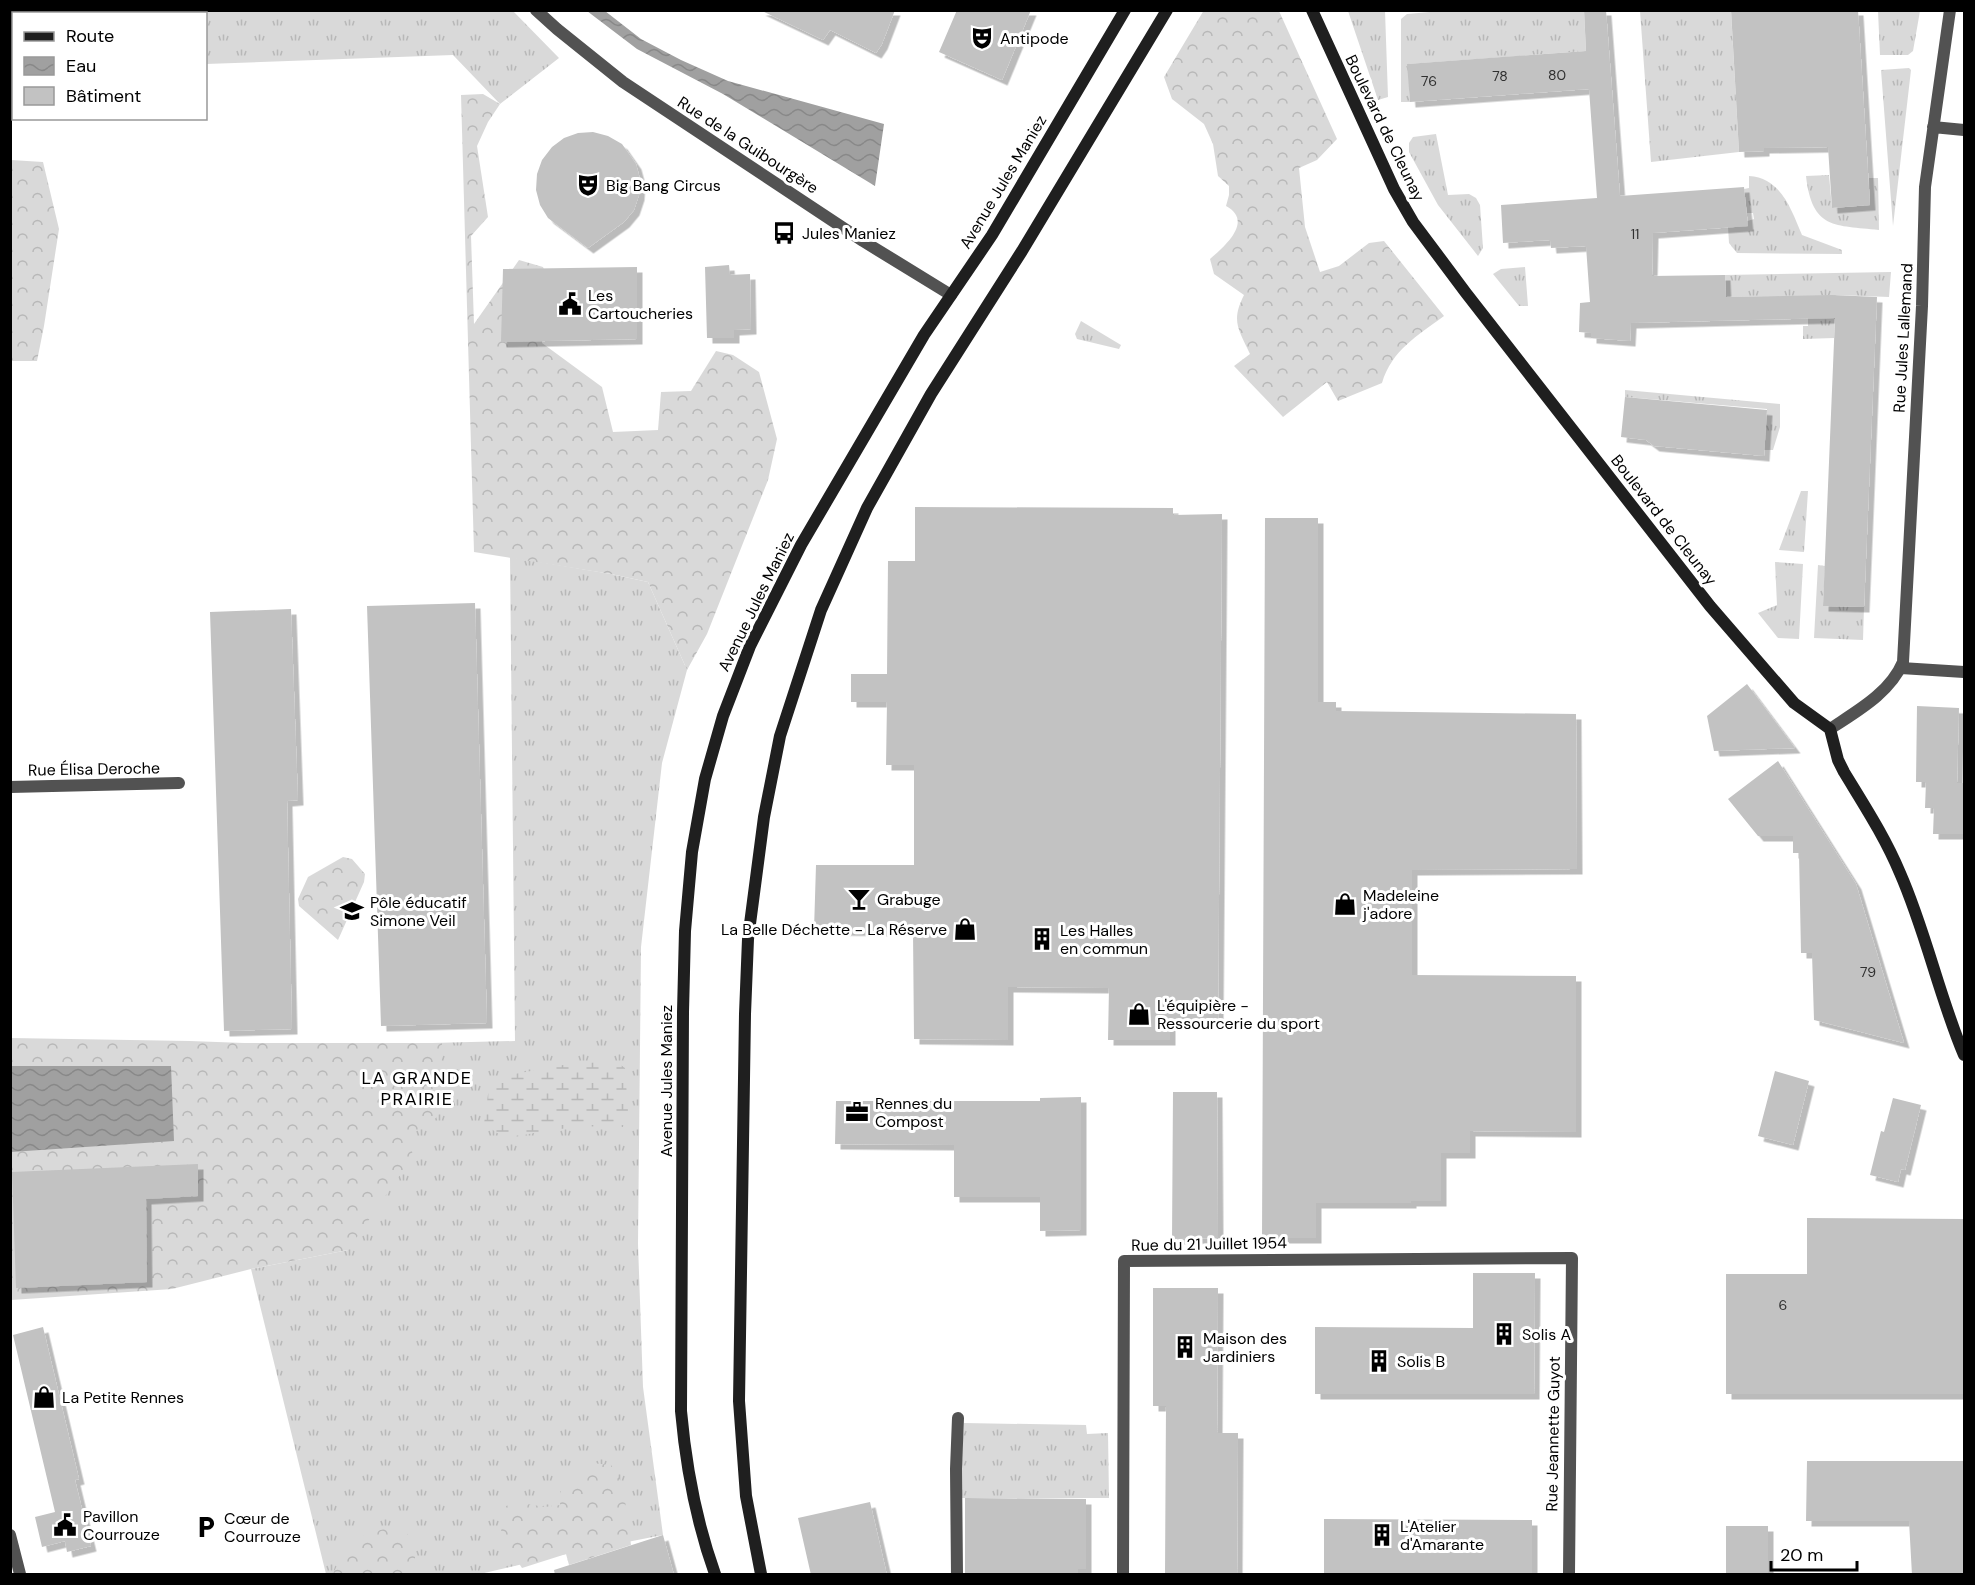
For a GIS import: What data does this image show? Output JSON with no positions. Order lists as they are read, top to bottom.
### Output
{
  "streets": {
    "main road": ["Boulevard de Cleunay", "Avenue Jules Maniez"],
    "street": [
      "Rue de la Guibourgère",
      "Rue Jules Lallemand",
      "Rue Élisa Deroche",
      "Rue du 21 Juillet 1954",
      "Rue Jeannette Guyot"
    ]
  },
  "crossings": [
    ["Rue de la Guibourgère", "Avenue Jules Maniez"],
    ["Rue du 21 Juillet 1954", "Rue Jeannette Guyot"]
  ],
  "districts": ["LA GRANDE PRAIRIE"],
  "places": {
    "theatre": ["Antipode", "Big Bang Circus"],
    "bus stop": ["Jules Maniez"],
    "public building": ["Les Cartoucheries", "Pavillon Courrouze"],
    "bar": ["Grabuge"],
    "shop": [
      "Madeleine j'adore",
      "La Belle Déchette - La Réserve",
      "L'équipière - Ressourcerie du sport",
      "La Petite Rennes"
    ],
    "school or university": ["Pôle éducatif Simone Veil"],
    "building": [
      "Les Halles en commun",
      "Solis A",
      "Maison des Jardiniers",
      "Solis B",
      "L'Atelier d'Amarante"
    ],
    "office": ["Rennes du Compost"],
    "parking": ["Cœur de Courrouze"]
  },
  "house_numbers": [
    "80",
    "78",
    "76",
    "11",
    "79",
    "6"
  ],
  "legend": ["Route", "Eau", "Bâtiment"],
  "scale_bar": "20 m"
}
